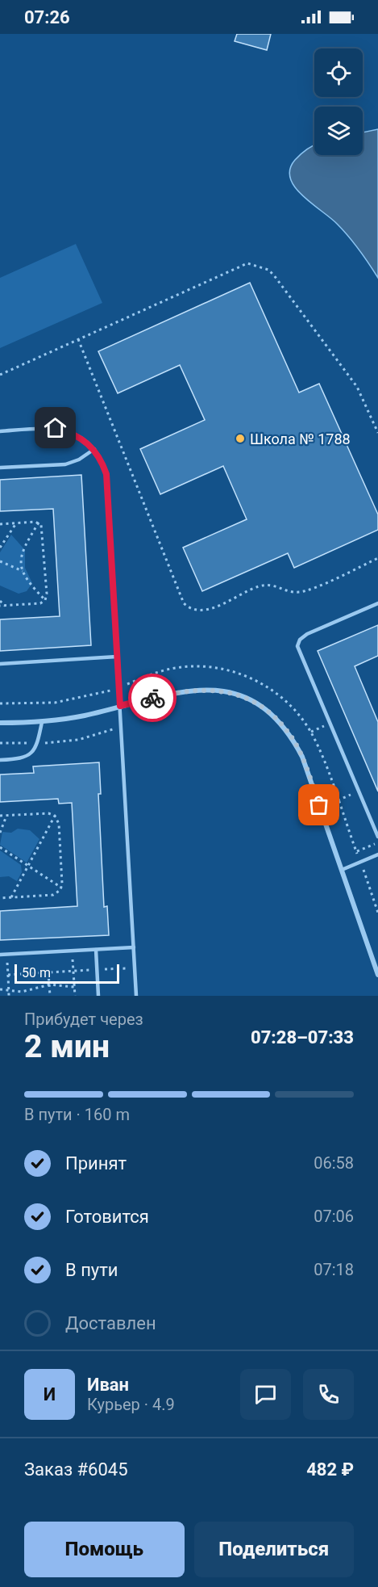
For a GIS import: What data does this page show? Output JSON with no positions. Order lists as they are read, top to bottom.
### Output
{
  "places": ["Школа № 1788"],
  "scale_bar": "50 m",
  "page": {
    "status": "07:26",
    "scale": "50 m",
    "heading": ["2 мин", "Прибудет через", "07:28–07:33"],
    "panel": [
      "Иван",
      "Курьер · 4.9",
      "Заказ #6045",
      "482 ₽"
    ],
    "bar": "В пути · 160 m",
    "list": [
      ["Принят", "06:58"],
      ["Готовится", "07:06"],
      ["В пути", "07:18"],
      "Доставлен"
    ],
    "round": "И",
    "buttons": ["Помощь", "Поделиться"]
  }
}
